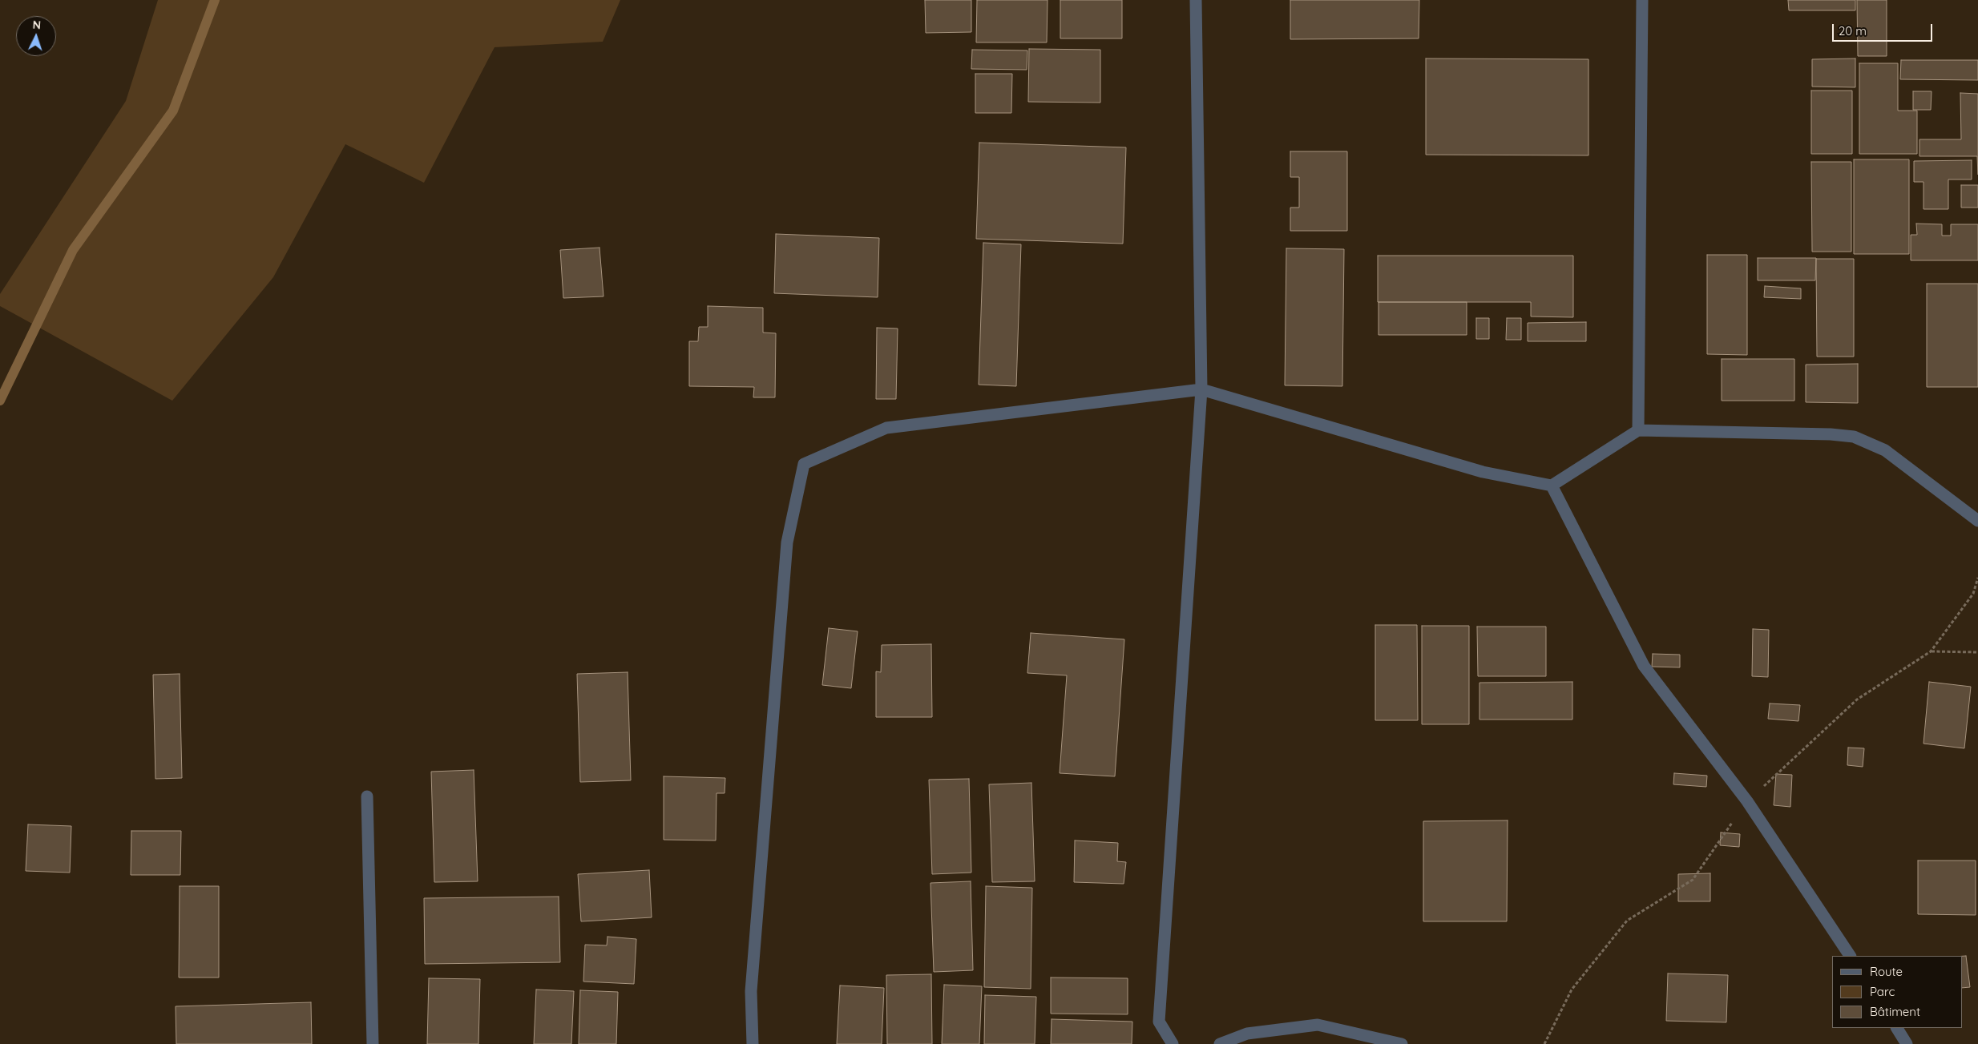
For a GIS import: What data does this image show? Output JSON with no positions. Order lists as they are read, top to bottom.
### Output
{
  "legend": ["Route", "Parc", "Bâtiment"],
  "scale_bar": "20 m",
  "north": "top"
}
